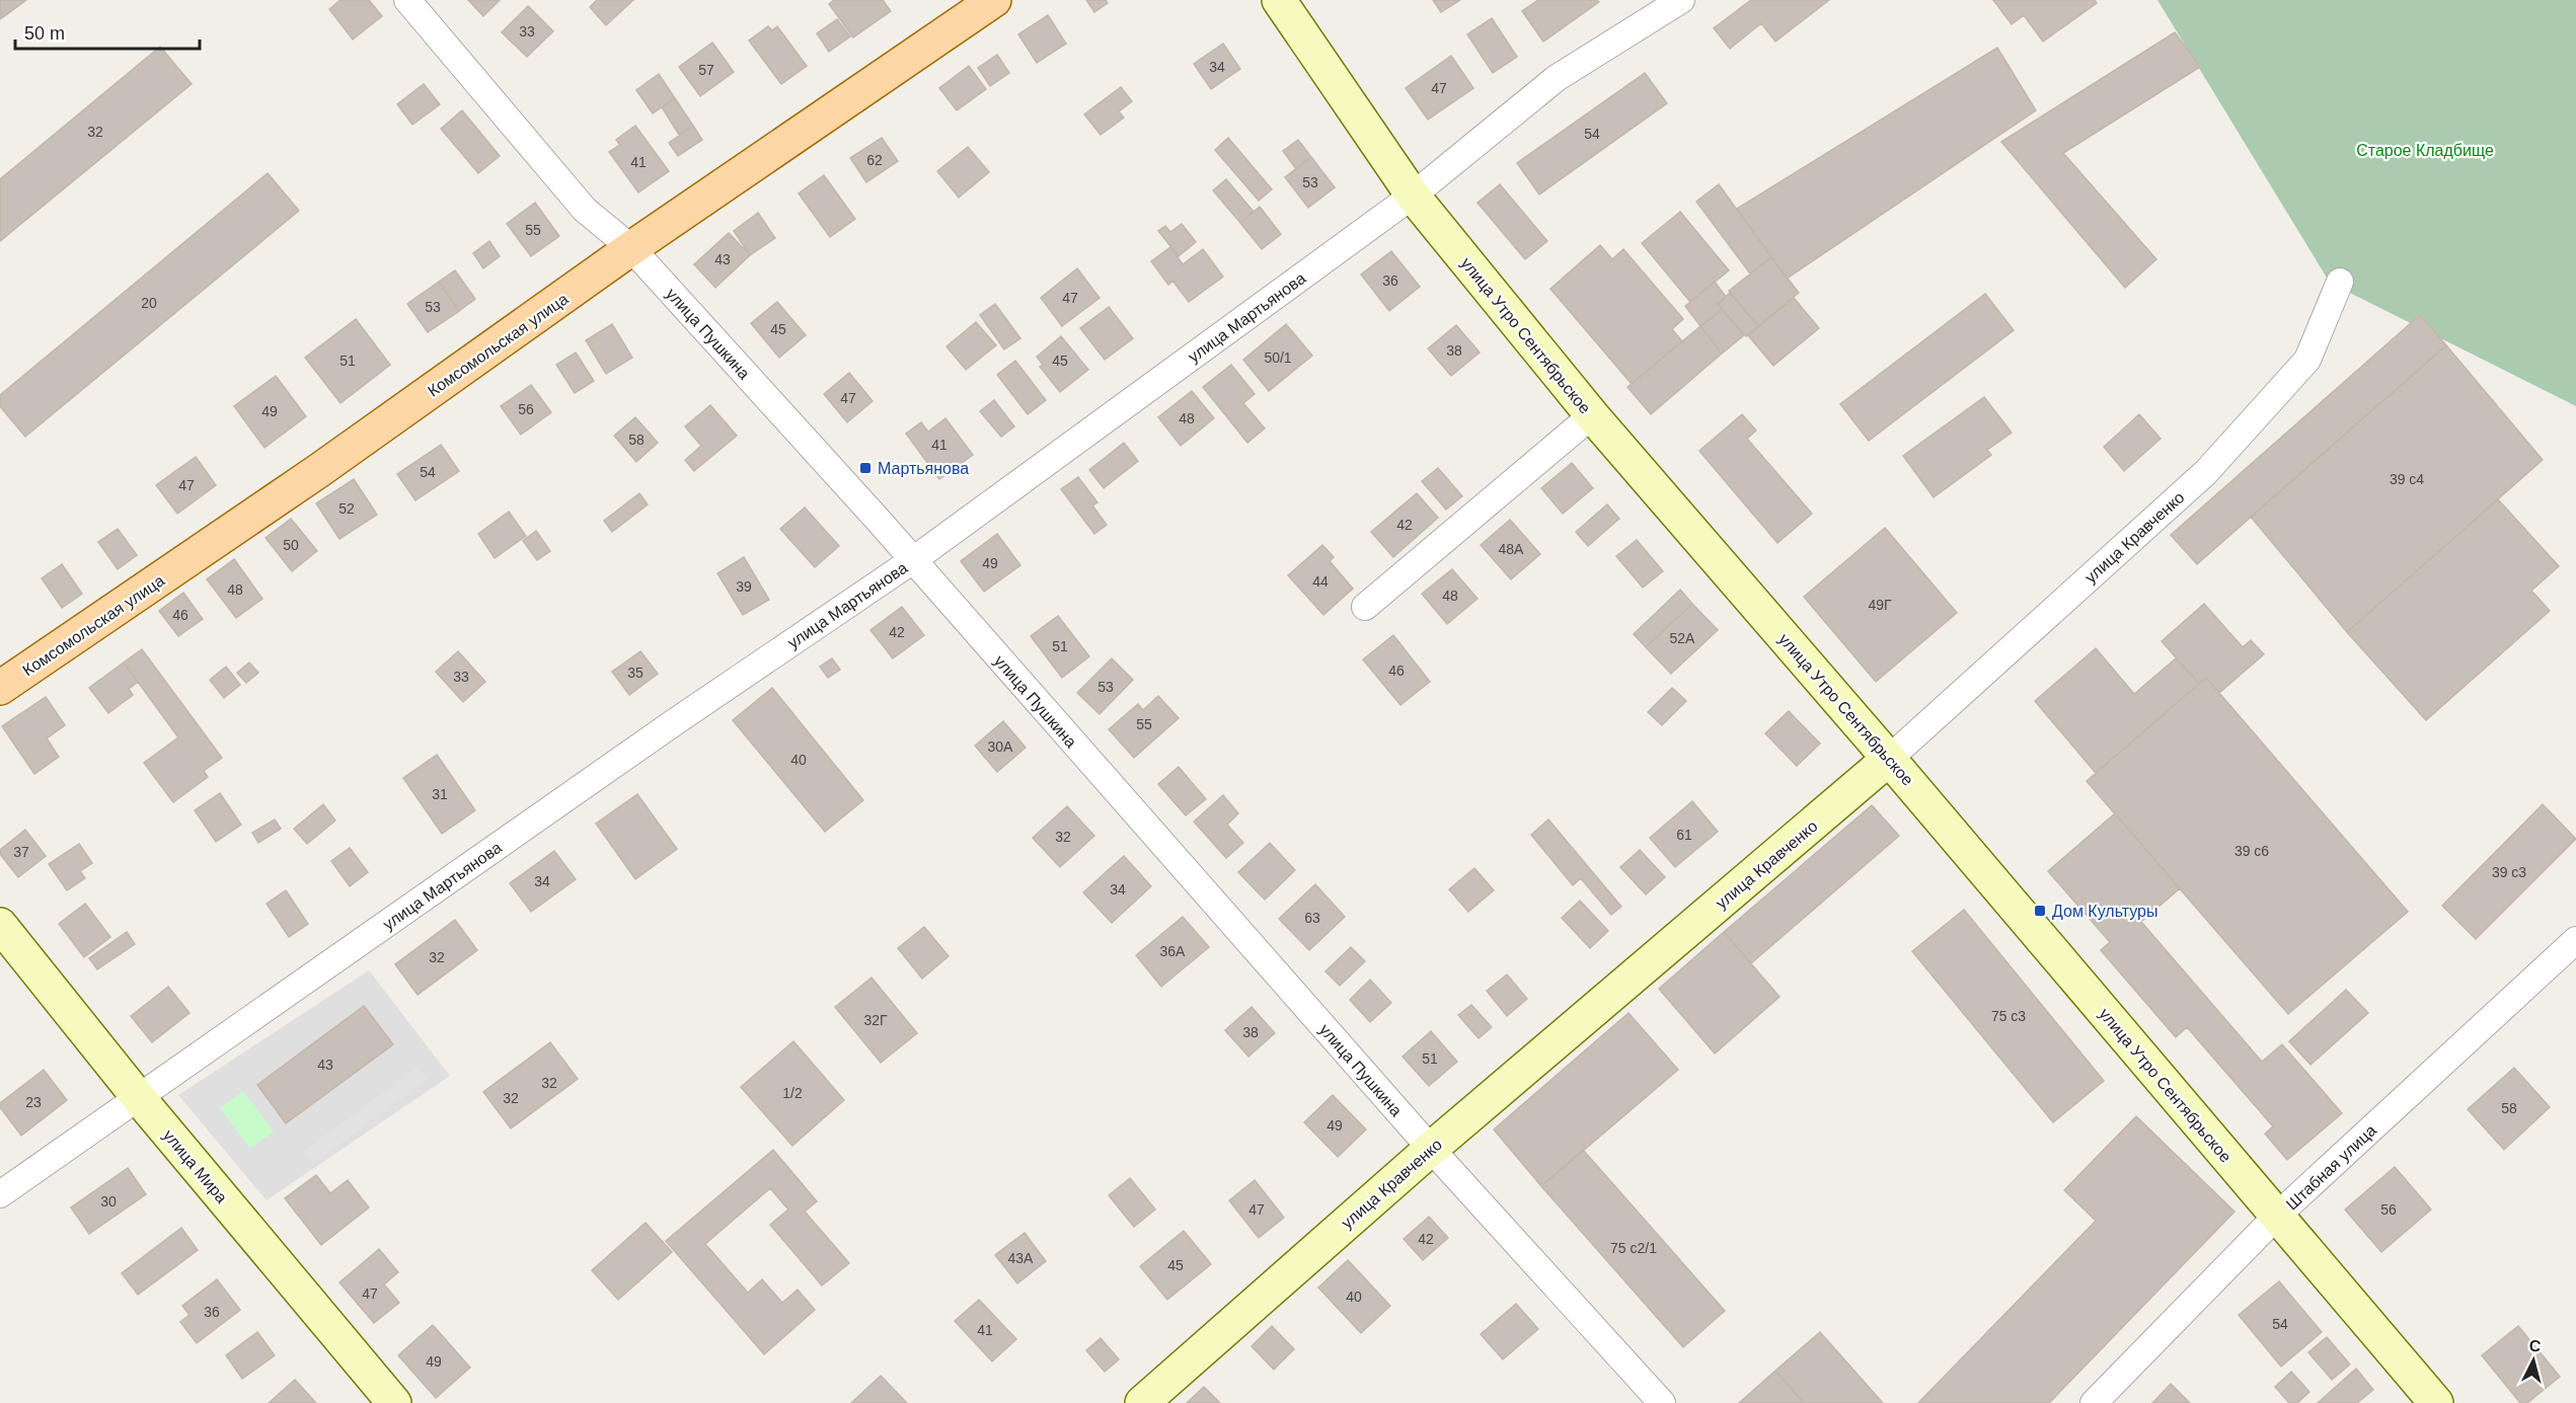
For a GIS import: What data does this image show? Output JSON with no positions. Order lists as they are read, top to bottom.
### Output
{
  "streets": {
    "main road": ["Комсомольская улица"],
    "street": [
      "улица Мартьянова",
      "улица Пушкина",
      "улица Утро Сентябрьское",
      "улица Кравченко",
      "улица Мира",
      "Штабная улица"
    ]
  },
  "crossings": [
    ["улица Мартьянова", "улица Пушкина"],
    ["улица Мартьянова", "улица Утро Сентябрьское"],
    ["улица Мартьянова", "улица Мира"],
    ["улица Пушкина", "Комсомольская улица"],
    ["улица Пушкина", "улица Кравченко"],
    ["улица Утро Сентябрьское", "улица Кравченко"],
    ["улица Утро Сентябрьское", "Штабная улица"]
  ],
  "parks": ["Старое Кладбище"],
  "places": {
    "transit": ["Мартьянова", "Дом Культуры"]
  },
  "house_numbers": [
    "33",
    "34",
    "57",
    "47",
    "32",
    "54",
    "62",
    "41",
    "53",
    "55",
    "43",
    "36",
    "47",
    "20",
    "53",
    "45",
    "38",
    "50/1",
    "51",
    "45",
    "47",
    "56",
    "49",
    "48",
    "58",
    "41",
    "54",
    "39 с4",
    "47",
    "52",
    "42",
    "50",
    "48А",
    "49",
    "44",
    "39",
    "48",
    "48",
    "49Г",
    "46",
    "42",
    "52А",
    "51",
    "46",
    "35",
    "33",
    "53",
    "55",
    "30А",
    "40",
    "31",
    "61",
    "32",
    "39 с6",
    "37",
    "39 с3",
    "34",
    "34",
    "63",
    "36А",
    "32",
    "75 с3",
    "32Г",
    "38",
    "51",
    "43",
    "32",
    "1/2",
    "32",
    "23",
    "58",
    "49",
    "30",
    "47",
    "56",
    "42",
    "75 с2/1",
    "43А",
    "45",
    "47",
    "40",
    "36",
    "54",
    "41",
    "49"
  ],
  "scale_bar": "50 m",
  "north": "top"
}
